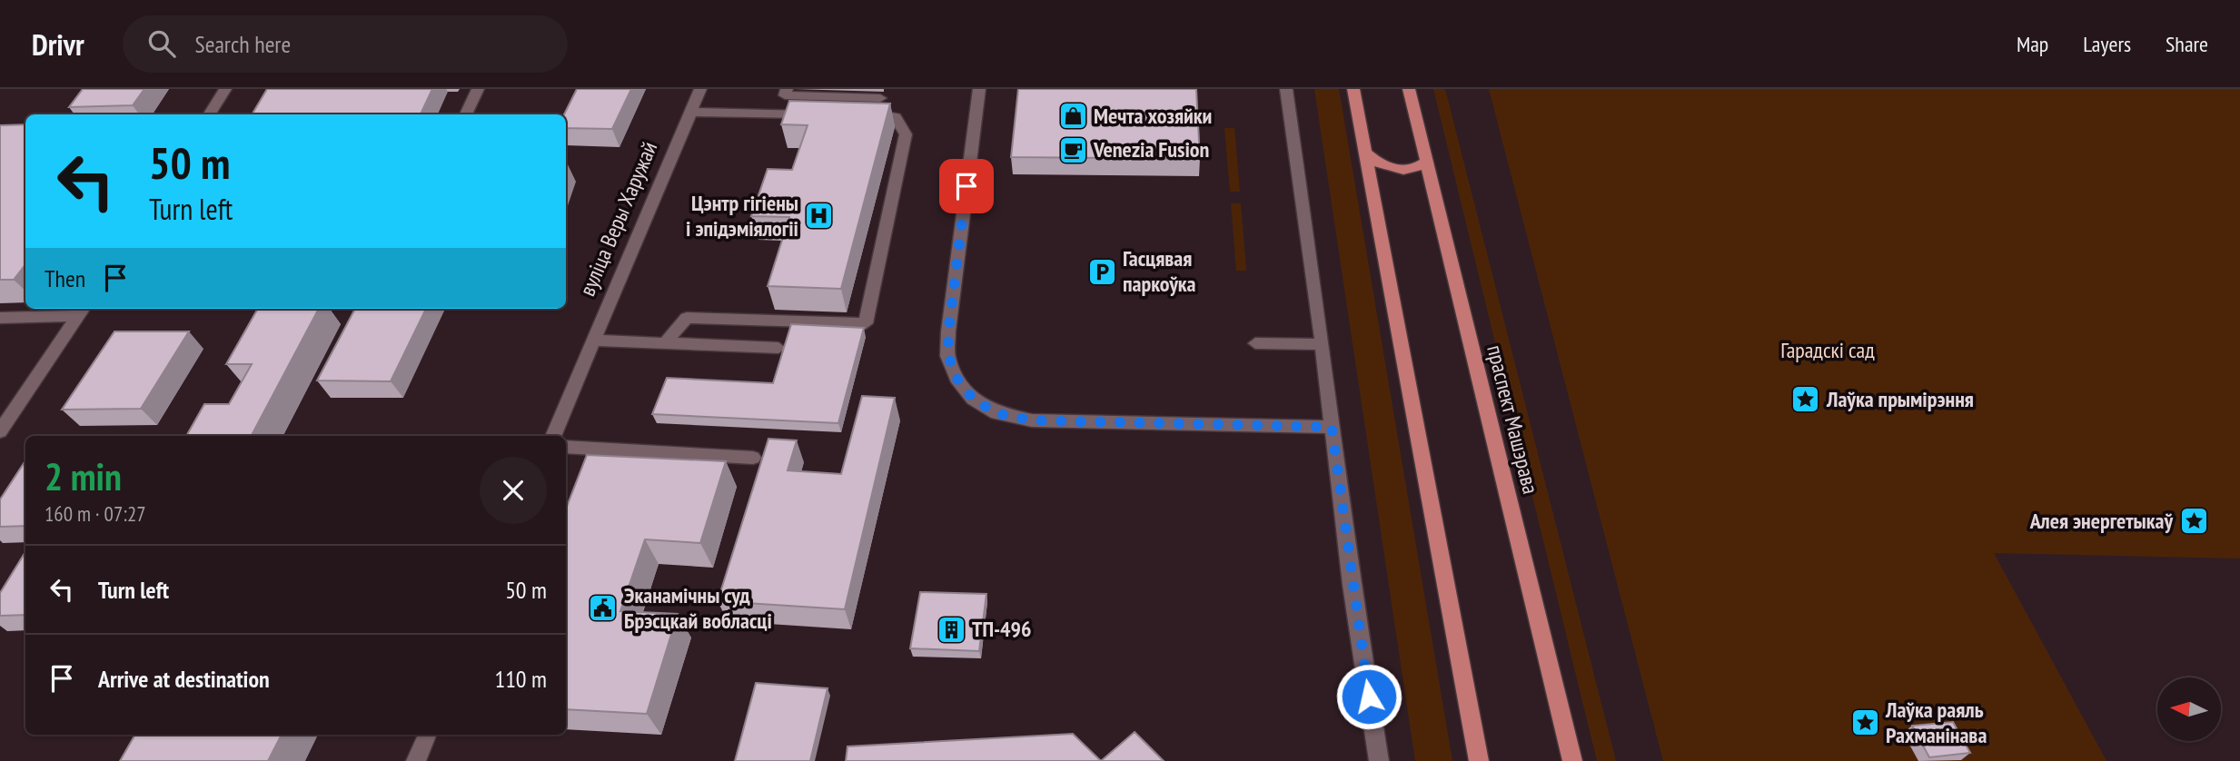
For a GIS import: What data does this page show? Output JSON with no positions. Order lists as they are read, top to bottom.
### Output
{
  "streets": {
    "main road": ["праспект Машэрава"],
    "street": ["вуліца Веры Харужай"]
  },
  "parks": ["Гарадскі сад"],
  "places": {
    "shop": ["Мечта хозяйки"],
    "cafe": ["Venezia Fusion"],
    "hospital": ["Цэнтр гігіены і эпідэміялогіі"],
    "parking": ["Гасцявая паркоўка"],
    "place": ["Лаўка прымірэння", "Алея энергетыкаў", "Лаўка раяль Рахманінава"],
    "public building": ["Эканамічны суд Брэсцкай вобласці"],
    "building": ["ТП-496"]
  },
  "north": "left",
  "page": {
    "header": "Drivr",
    "search": "Search here",
    "nav": ["Map", "Layers", "Share"],
    "turn": ["50 m", "Turn left"],
    "then": "Then",
    "heading": ["2 min", "160 m · 07:27"],
    "list": [
      {
        "name": "Turn left",
        "value": "50 m"
      },
      {
        "name": "Arrive at destination",
        "value": "110 m"
      }
    ]
  }
}
